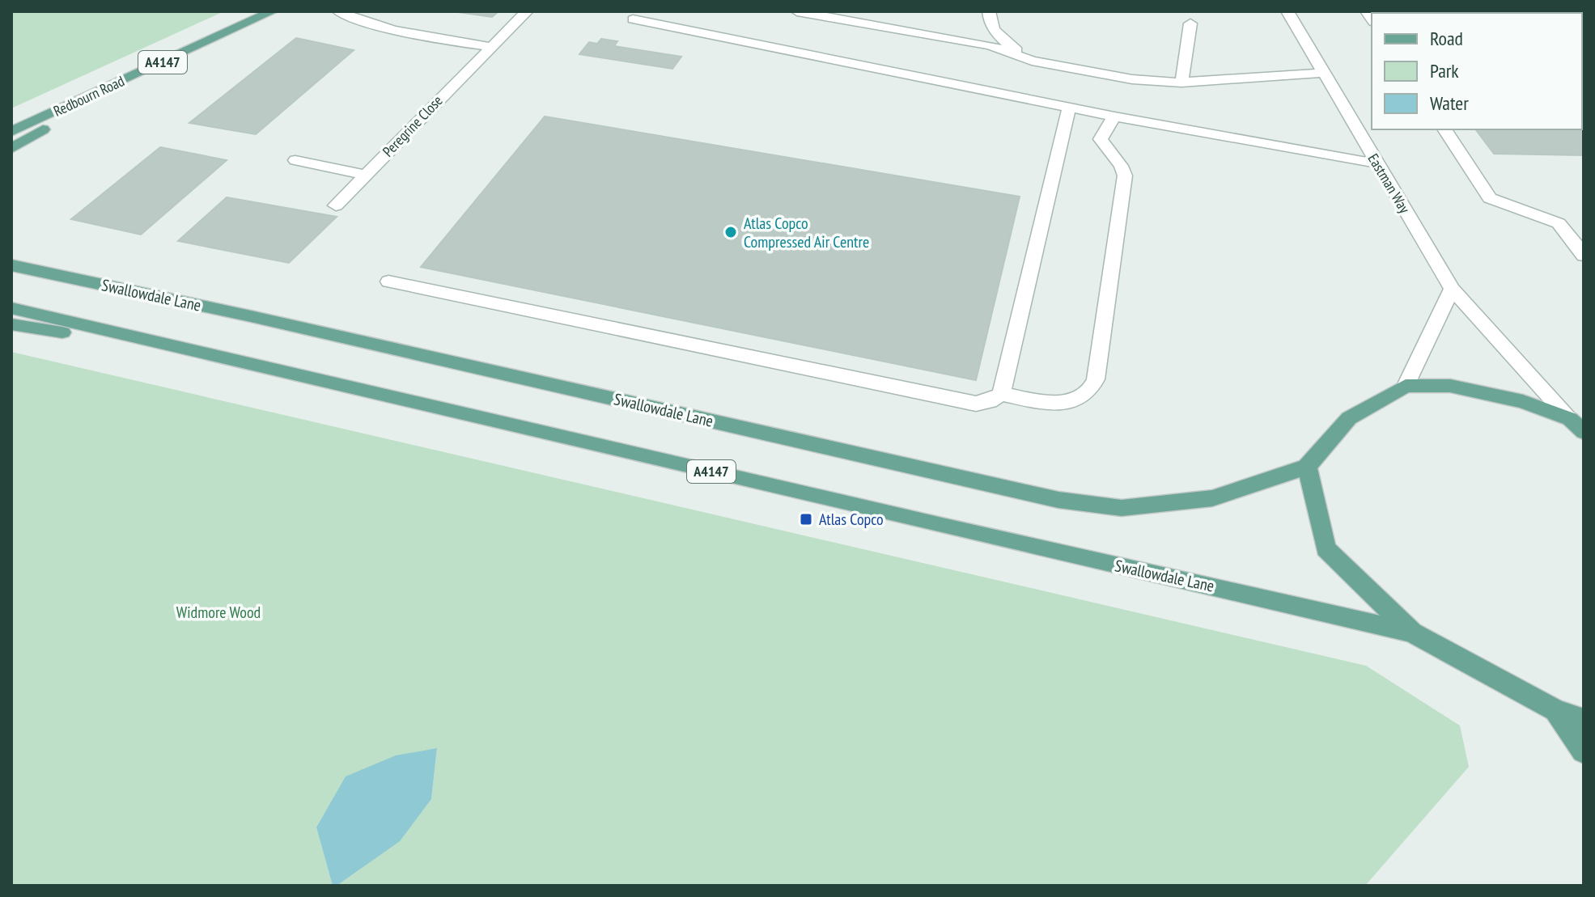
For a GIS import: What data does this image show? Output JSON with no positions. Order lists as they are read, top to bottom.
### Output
{
  "streets": {
    "main road": ["A4147", "Redbourn Road", "Swallowdale Lane"],
    "street": ["Peregrine Close", "Eastman Way"]
  },
  "crossings": [
    ["A4147", "Redbourn Road"]
  ],
  "parks": ["Widmore Wood"],
  "places": {
    "other": ["Atlas Copco Compressed Air Centre"],
    "transit": ["Atlas Copco"]
  },
  "legend": ["Road", "Park", "Water"]
}
